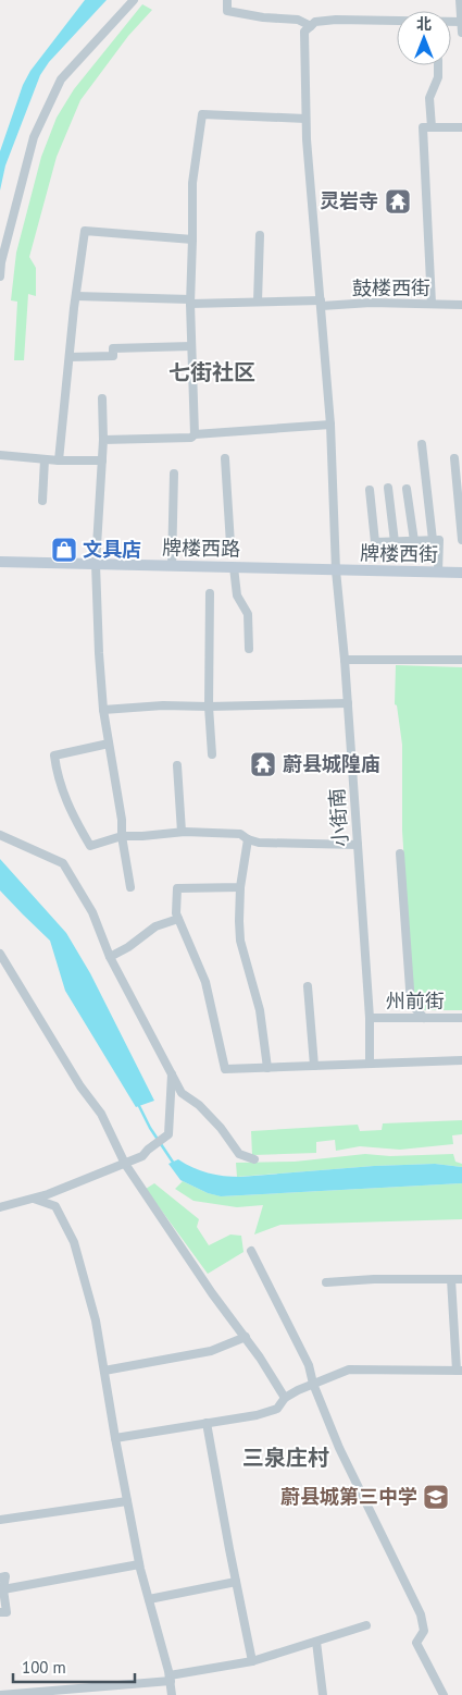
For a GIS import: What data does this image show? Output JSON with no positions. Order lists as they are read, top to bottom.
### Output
{
  "streets": {
    "main road": ["牌楼西路", "牌楼西街"],
    "street": ["鼓楼西街", "小街南", "州前街"]
  },
  "crossings": [
    ["鼓楼西街", "小街南"],
    ["牌楼西路", "牌楼西街"],
    ["牌楼西路", "小街南"],
    ["牌楼西街", "小街南"],
    ["小街南", "州前街"]
  ],
  "districts": ["七街社区", "三泉庄村"],
  "places": {
    "temple": ["灵岩寺", "蔚县城隍庙"],
    "shop": ["文具店"],
    "school or university": ["蔚县城第三中学"]
  },
  "scale_bar": "100 m",
  "north": "top"
}
